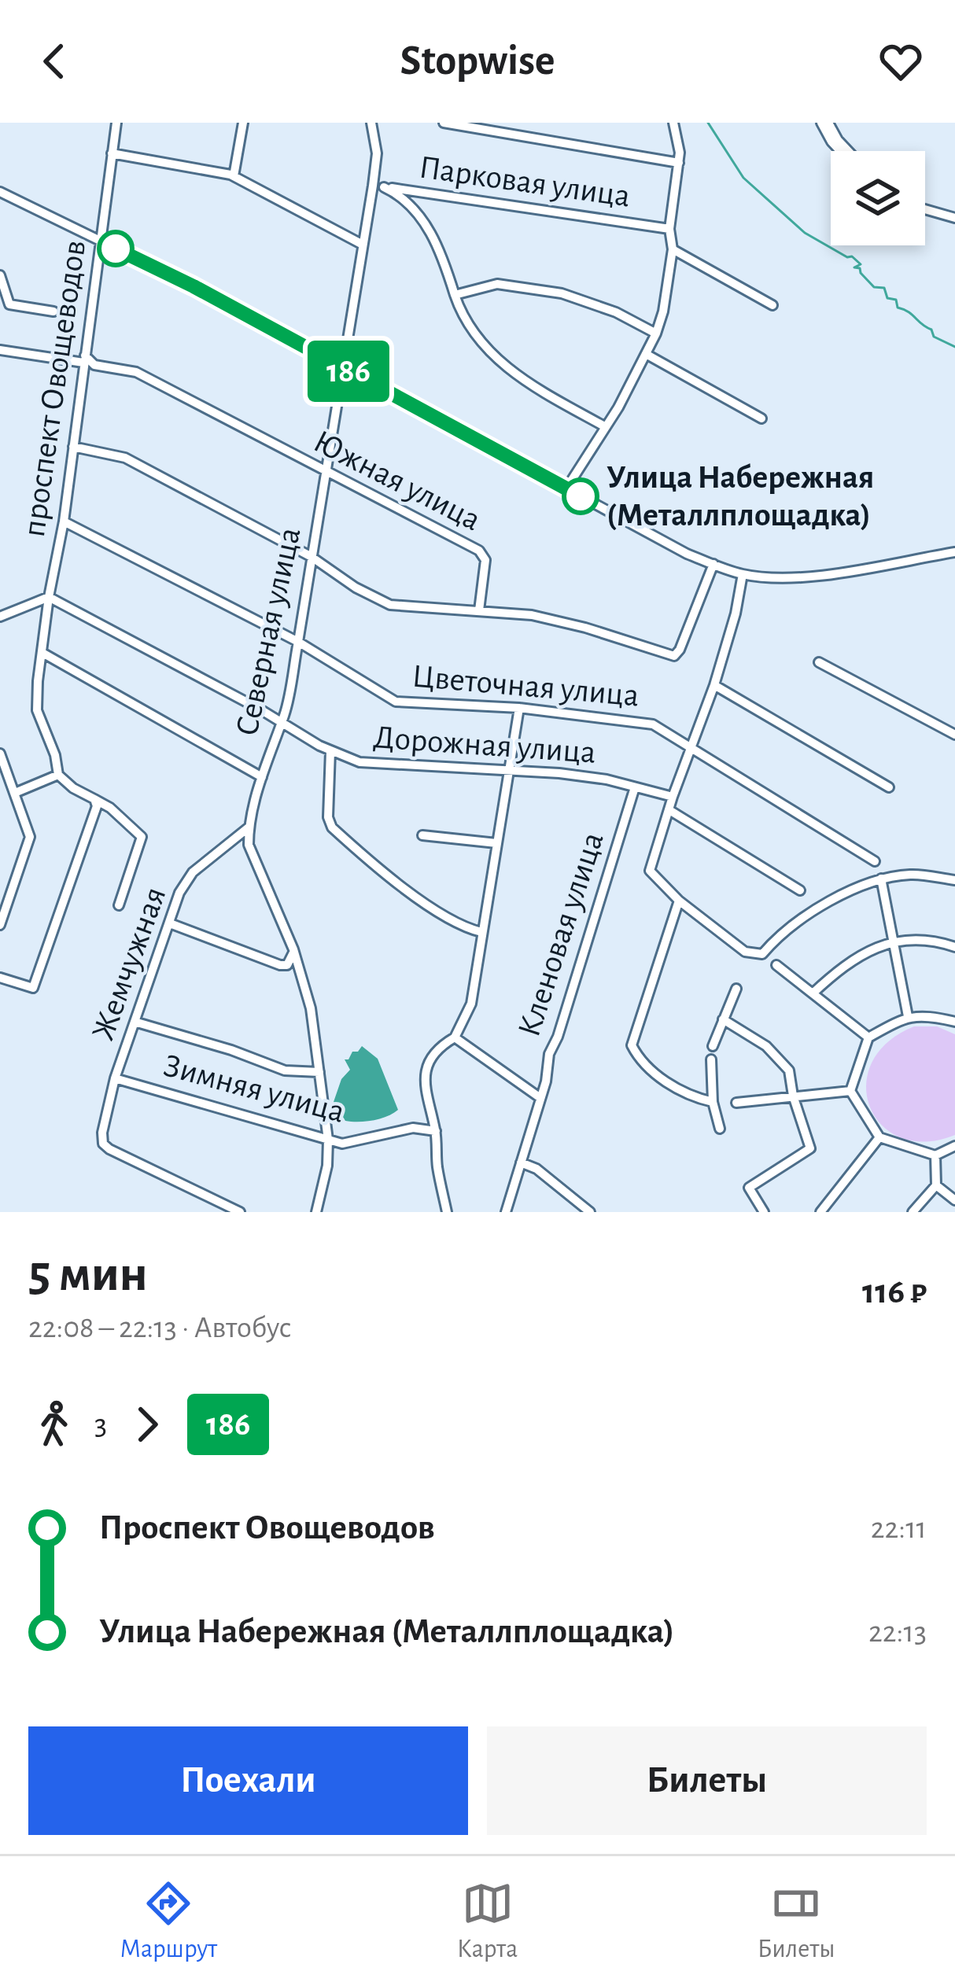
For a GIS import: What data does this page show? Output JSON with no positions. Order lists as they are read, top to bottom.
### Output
{
  "streets": {
    "street": [
      "Парковая улица",
      "проспект Овощеводов",
      "Южная улица",
      "Северная улица",
      "Цветочная улица",
      "Дорожная улица",
      "Кленовая улица",
      "Жемчужная",
      "Зимняя улица"
    ]
  },
  "crossings": [
    ["Парковая улица", "Северная улица"],
    ["проспект Овощеводов", "Южная улица"],
    ["проспект Овощеводов", "Цветочная улица"],
    ["проспект Овощеводов", "Дорожная улица"],
    ["Южная улица", "Северная улица"],
    ["Северная улица", "Цветочная улица"],
    ["Северная улица", "Дорожная улица"],
    ["Северная улица", "Жемчужная"],
    ["Северная улица", "Зимняя улица"],
    ["Цветочная улица", "Кленовая улица"],
    ["Дорожная улица", "Кленовая улица"],
    ["Кленовая улица", "Зимняя улица"],
    ["Жемчужная", "Зимняя улица"]
  ],
  "places": ["Улица Набережная (Металлплощадка)"],
  "lines": ["bus line 186"],
  "page": {
    "header": "Stopwise",
    "on_map": "186",
    "heading": ["5 мин", "22:08 – 22:13 · Автобус", "116 ₽"],
    "legs": ["3", "186"],
    "list": [
      {
        "name": "Проспект Овощеводов",
        "value": "22:11"
      },
      {
        "name": "Улица Набережная (Металлплощадка)",
        "value": "22:13"
      }
    ],
    "buttons": ["Поехали", "Билеты"],
    "tabs": ["Маршрут", "Карта", "Билеты"]
  }
}
